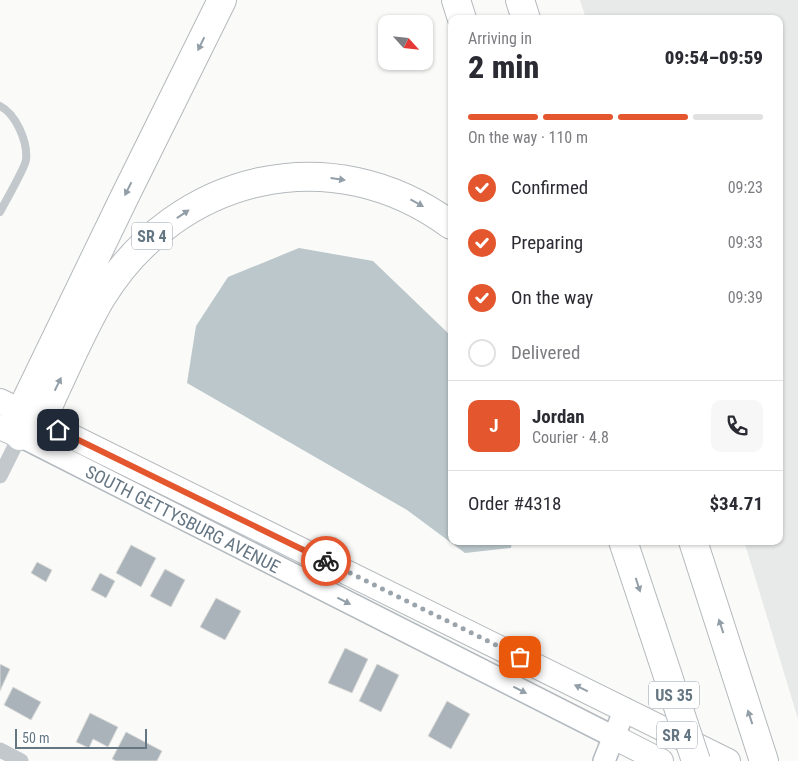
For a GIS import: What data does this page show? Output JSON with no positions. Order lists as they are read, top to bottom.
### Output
{
  "streets": {
    "highway": ["SR 4", "US 35"],
    "main road": ["SOUTH GETTYSBURG AVENUE"]
  },
  "crossings": [
    ["SR 4", "SOUTH GETTYSBURG AVENUE"]
  ],
  "scale_bar": "50 m",
  "north": "bottom right",
  "page": {
    "heading": ["2 min", "Arriving in", "09:54–09:59"],
    "panel": [
      "Jordan",
      "Courier · 4.8",
      "Order #4318",
      "$34.71"
    ],
    "bar": "On the way · 110 m",
    "list": [
      ["Confirmed", "09:23"],
      ["Preparing", "09:33"],
      ["On the way", "09:39"],
      "Delivered"
    ],
    "round": "J",
    "scale": "50 m"
  }
}
